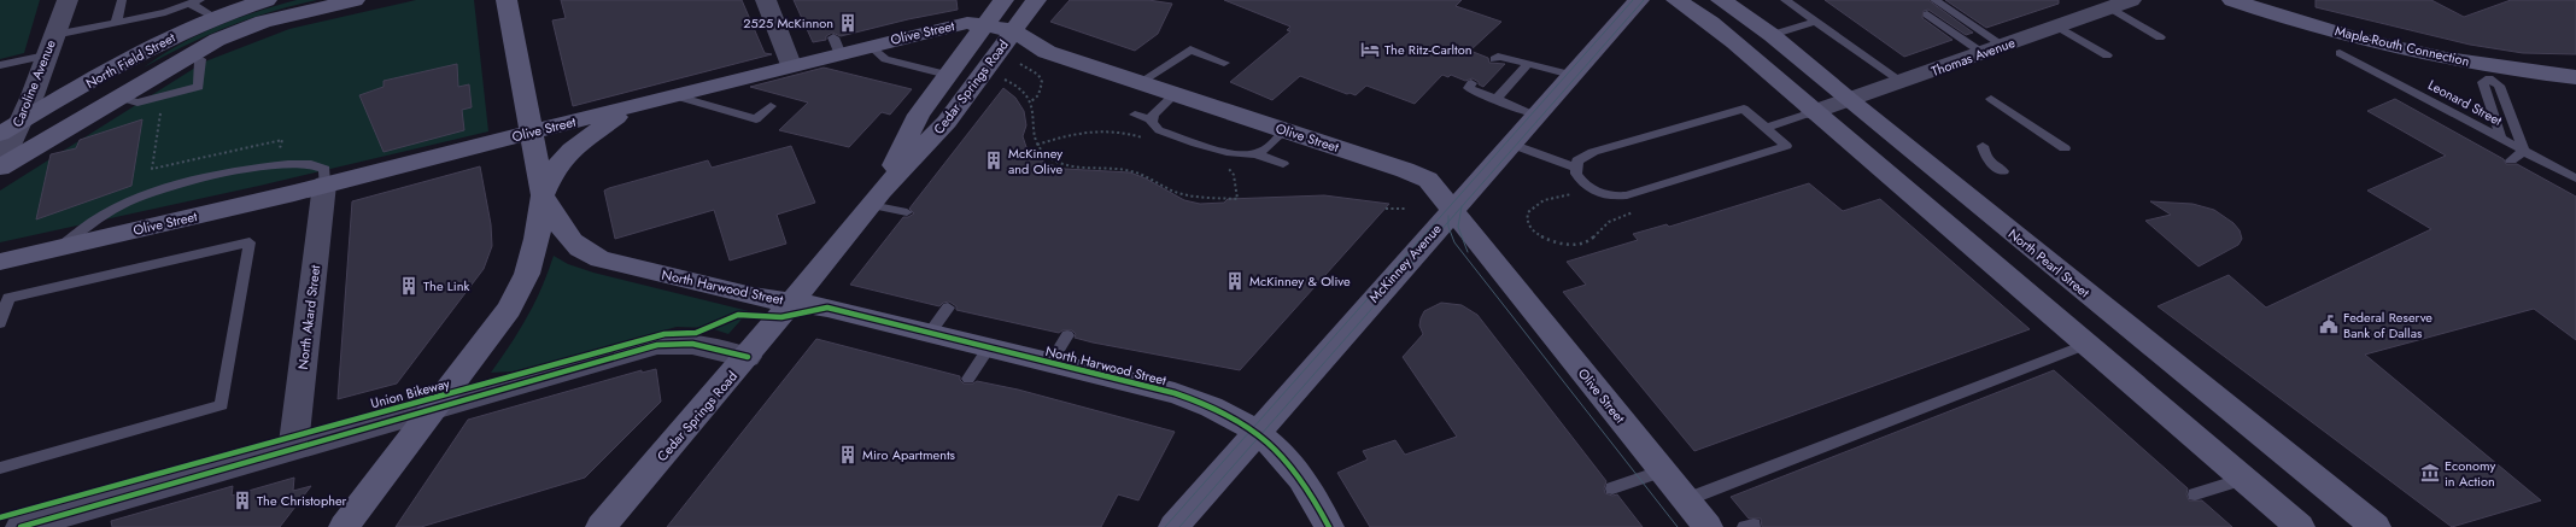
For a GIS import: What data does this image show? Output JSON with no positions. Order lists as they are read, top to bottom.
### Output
{
  "streets": {
    "main road": [
      "Olive Street",
      "Maple-Routh Connection",
      "North Field Street",
      "Cedar Springs Road",
      "McKinney Avenue",
      "North Pearl Street",
      "North Harwood Street"
    ],
    "street": ["Thomas Avenue", "Caroline Avenue", "North Akard Street"],
    "lane": ["Leonard Street"],
    "cycle path": ["Union Bikeway"]
  },
  "crossings": [
    ["Olive Street", "Cedar Springs Road"],
    ["Olive Street", "McKinney Avenue"],
    ["Olive Street", "North Akard Street"],
    ["Thomas Avenue", "North Pearl Street"],
    ["North Field Street", "Caroline Avenue"],
    ["Cedar Springs Road", "North Harwood Street"],
    ["McKinney Avenue", "North Harwood Street"]
  ],
  "places": {
    "building": [
      "2525 McKinnon",
      "McKinney and Olive",
      "McKinney & Olive",
      "The Link",
      "Miro Apartments",
      "The Christopher"
    ],
    "hotel": ["The Ritz-Carlton"],
    "public building": ["Federal Reserve Bank of Dallas"],
    "museum": ["Economy in Action"]
  }
}
